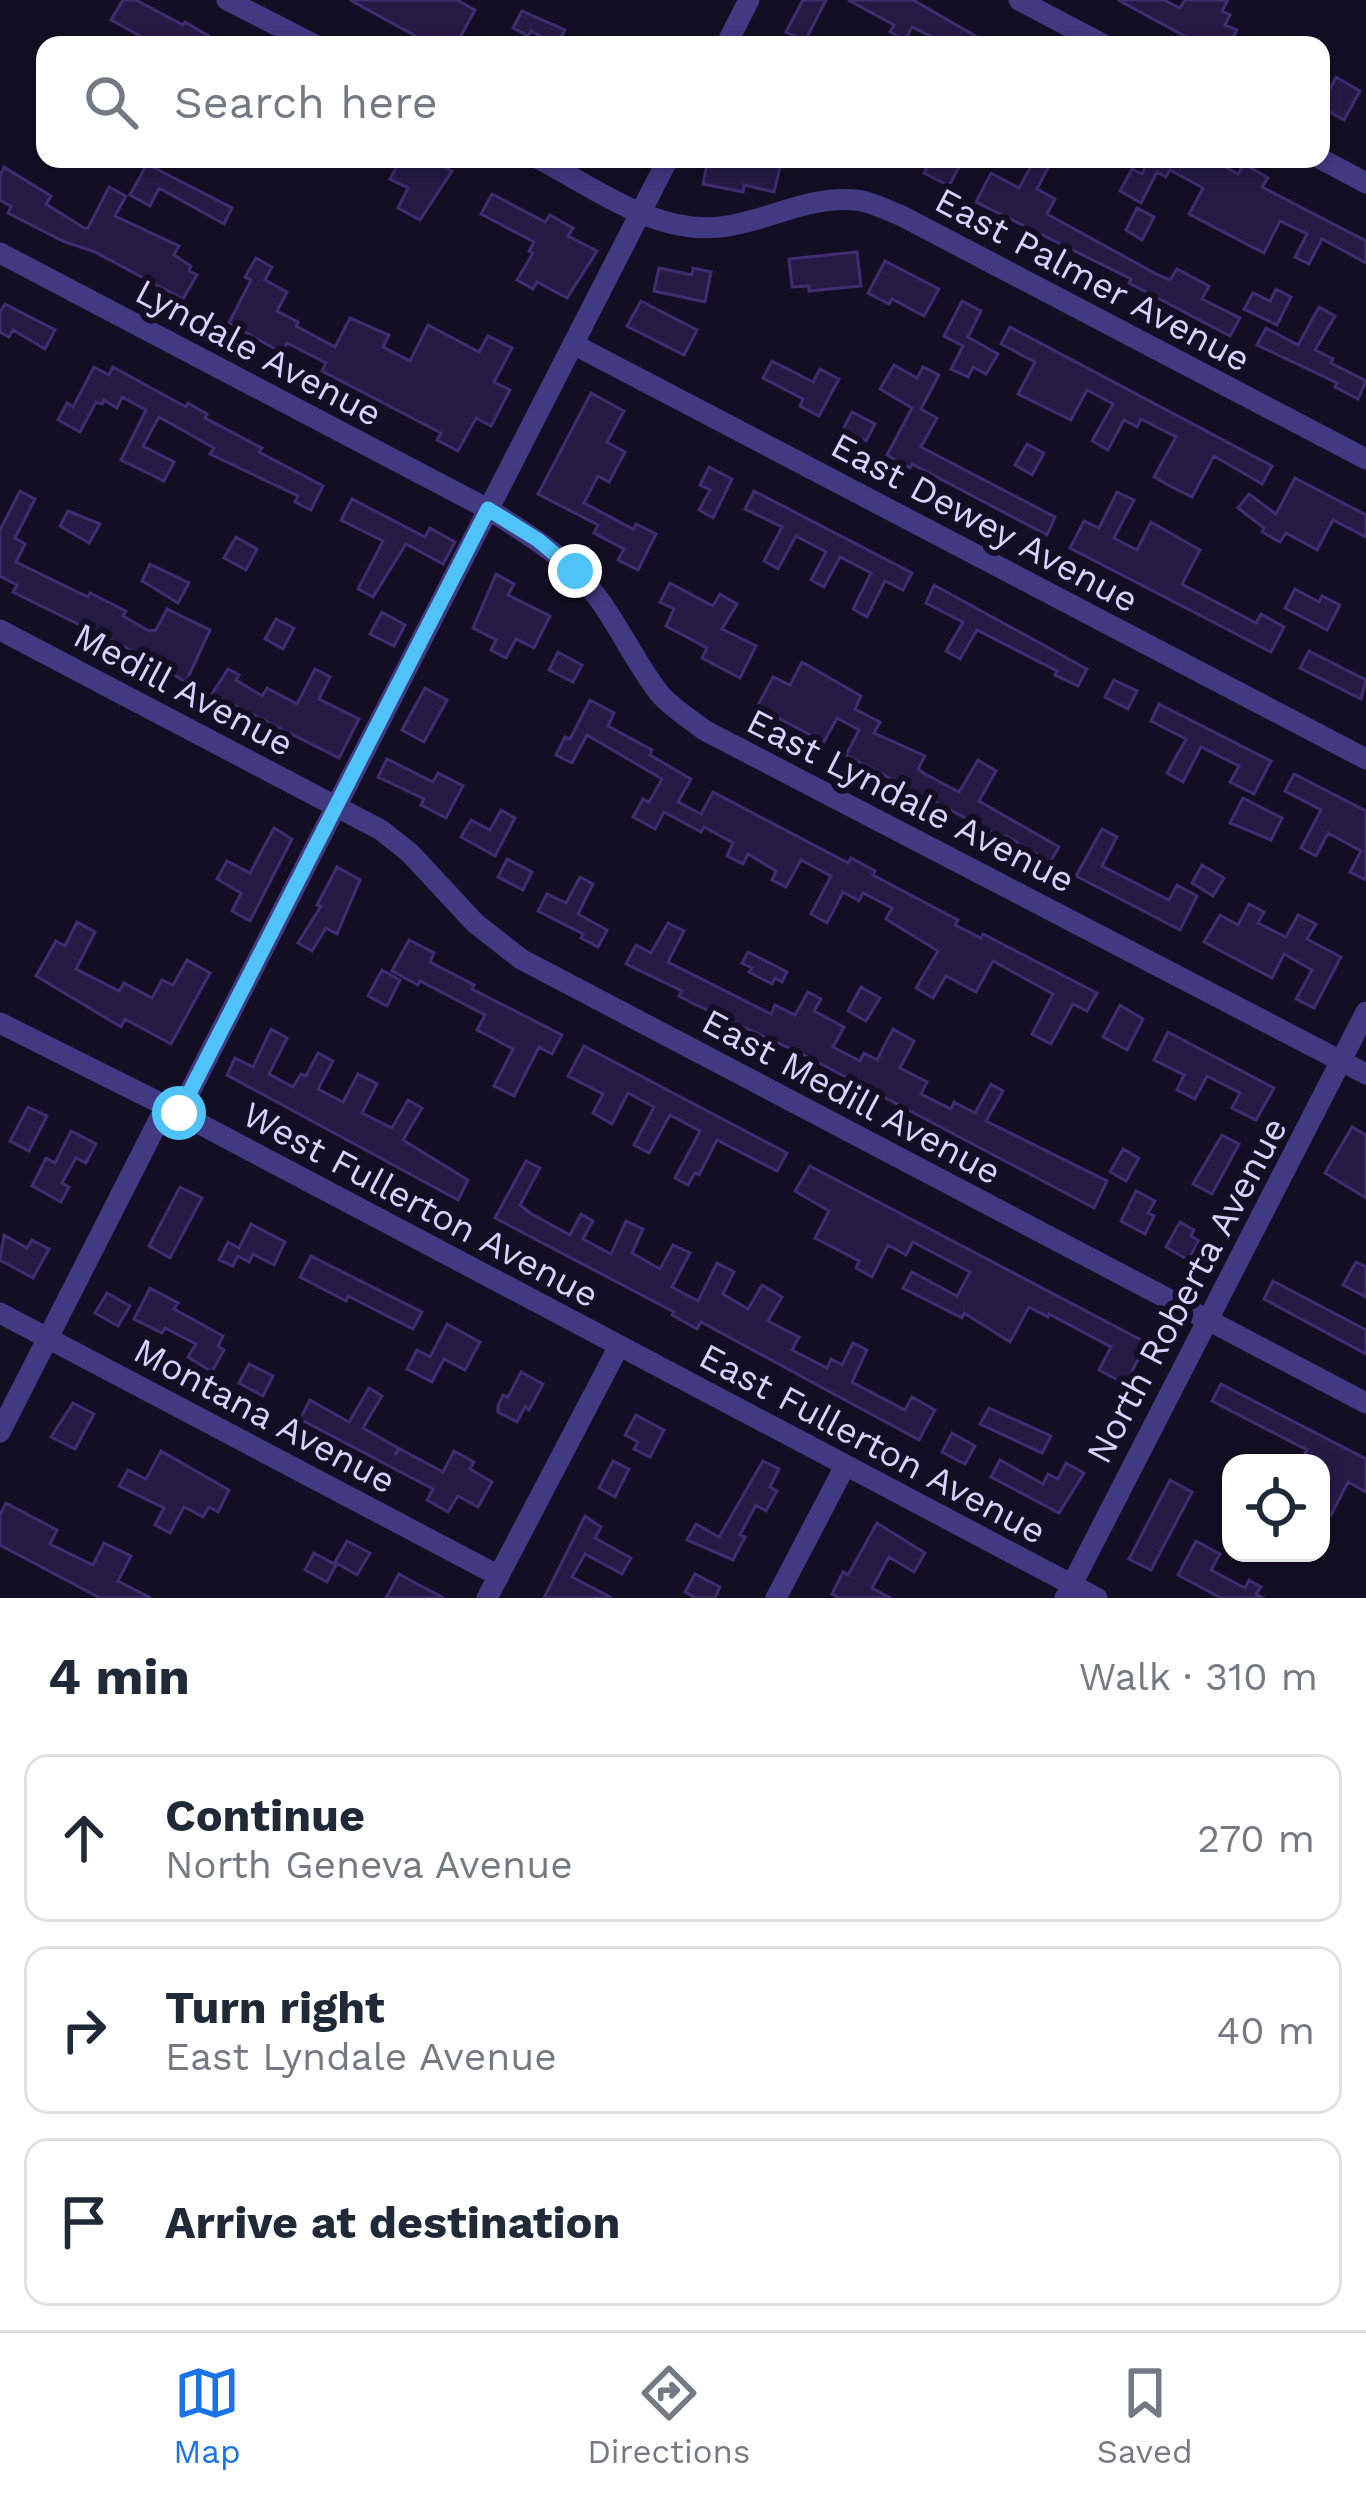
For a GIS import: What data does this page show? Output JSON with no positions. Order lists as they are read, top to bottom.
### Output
{
  "streets": {
    "street": [
      "East Palmer Avenue",
      "Lyndale Avenue",
      "East Dewey Avenue",
      "Medill Avenue",
      "East Lyndale Avenue",
      "East Medill Avenue",
      "West Fullerton Avenue",
      "North Roberta Avenue",
      "Montana Avenue",
      "East Fullerton Avenue"
    ]
  },
  "crossings": [
    ["Lyndale Avenue", "East Lyndale Avenue"],
    ["Medill Avenue", "East Medill Avenue"],
    ["East Lyndale Avenue", "North Roberta Avenue"],
    ["East Medill Avenue", "North Roberta Avenue"],
    ["West Fullerton Avenue", "East Fullerton Avenue"],
    ["North Roberta Avenue", "East Fullerton Avenue"]
  ],
  "page": {
    "search": "Search here",
    "heading": ["4 min", "Walk · 310 m"],
    "list": [
      ["Continue", "North Geneva Avenue", "270 m"],
      ["Turn right", "East Lyndale Avenue", "40 m"],
      "Arrive at destination"
    ],
    "nav": ["Map", "Directions", "Saved"]
  }
}
